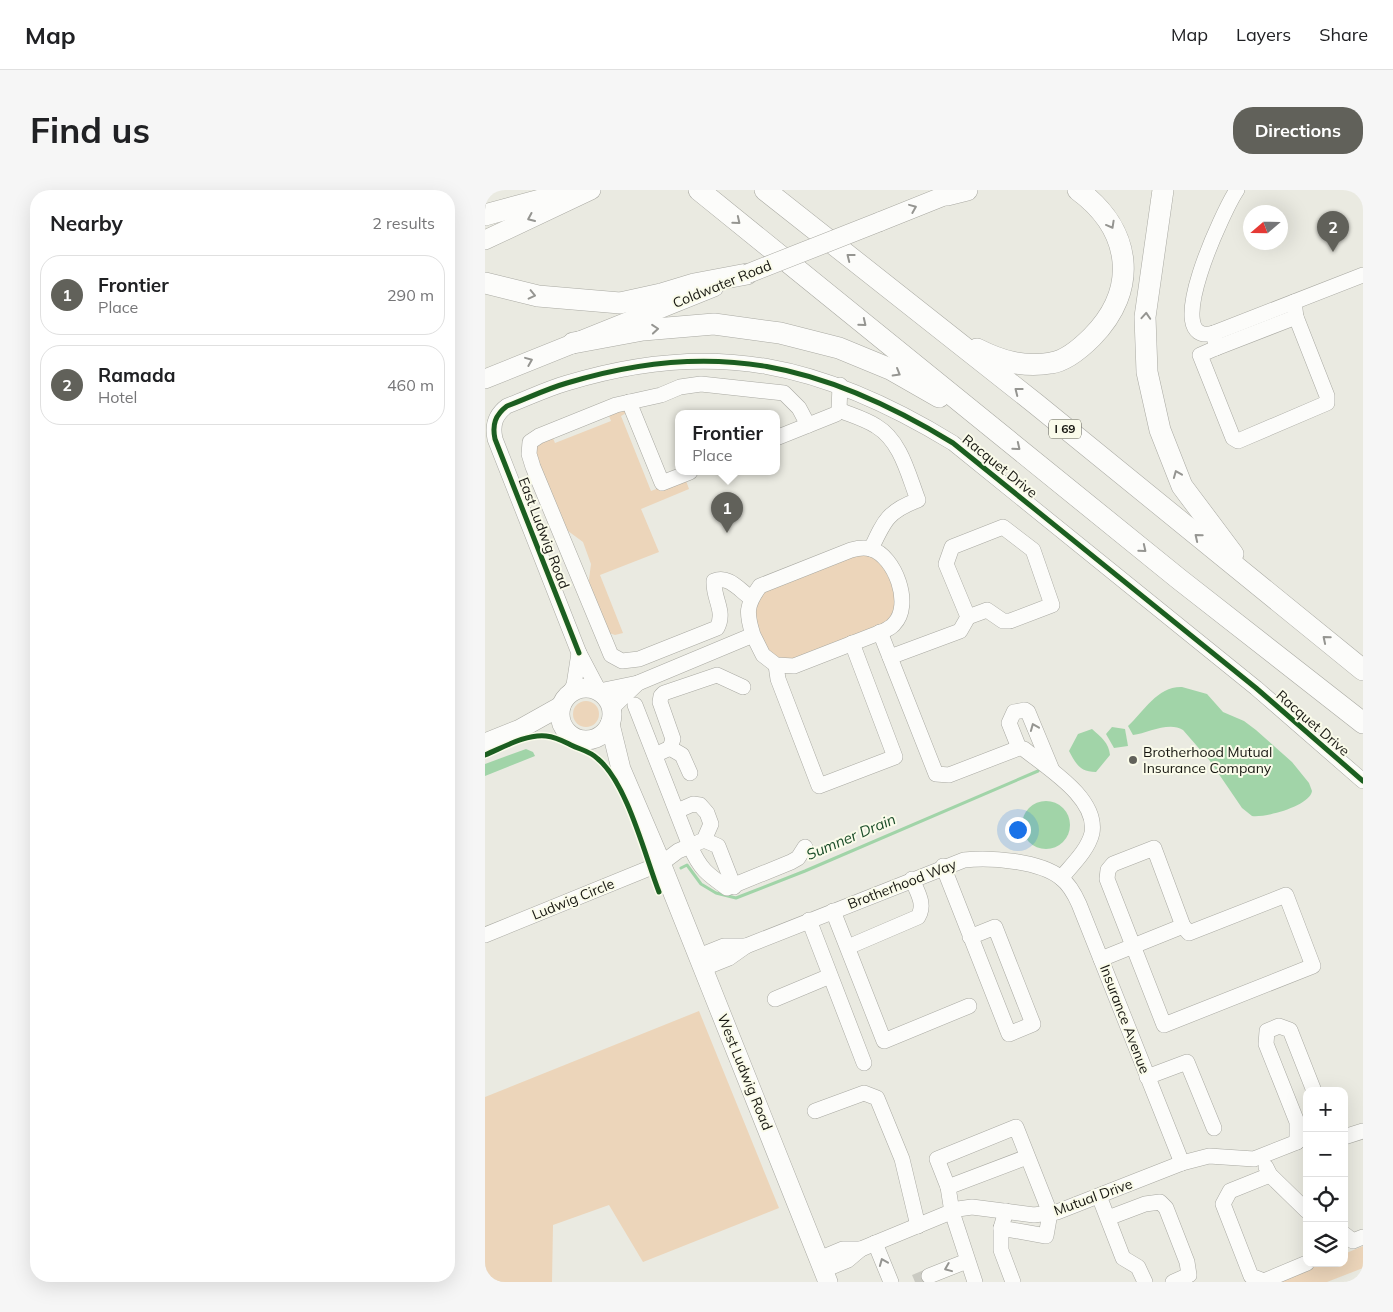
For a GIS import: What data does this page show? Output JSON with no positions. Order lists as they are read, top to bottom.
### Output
{
  "streets": {
    "highway": ["I 69"],
    "main road": ["Coldwater Road", "West Ludwig Road"],
    "street": [
      "Racquet Drive",
      "East Ludwig Road",
      "Brotherhood Way",
      "Ludwig Circle",
      "Insurance Avenue",
      "Mutual Drive"
    ]
  },
  "crossings": [
    ["Racquet Drive", "East Ludwig Road"],
    ["Brotherhood Way", "Insurance Avenue"],
    ["Brotherhood Way", "West Ludwig Road"],
    ["Ludwig Circle", "West Ludwig Road"],
    ["Insurance Avenue", "Mutual Drive"],
    ["West Ludwig Road", "Mutual Drive"]
  ],
  "one_way": ["Coldwater Road"],
  "water": ["Sumner Drain"],
  "places": ["Brotherhood Mutual Insurance Company"],
  "north": "left",
  "page": {
    "header": "Map",
    "nav": ["Map", "Layers", "Share"],
    "buttons": "Directions",
    "title": "Find us",
    "heading": ["Nearby", "2 results"],
    "pins": ["2", "1"],
    "list": [
      {
        "mark": "1",
        "name": "Frontier",
        "note": "Place",
        "value": "290 m"
      },
      {
        "mark": "2",
        "name": "Ramada",
        "note": "Hotel",
        "value": "460 m"
      }
    ],
    "popup": ["Frontier", "Place"],
    "map_buttons": ["+", "−"]
  }
}
